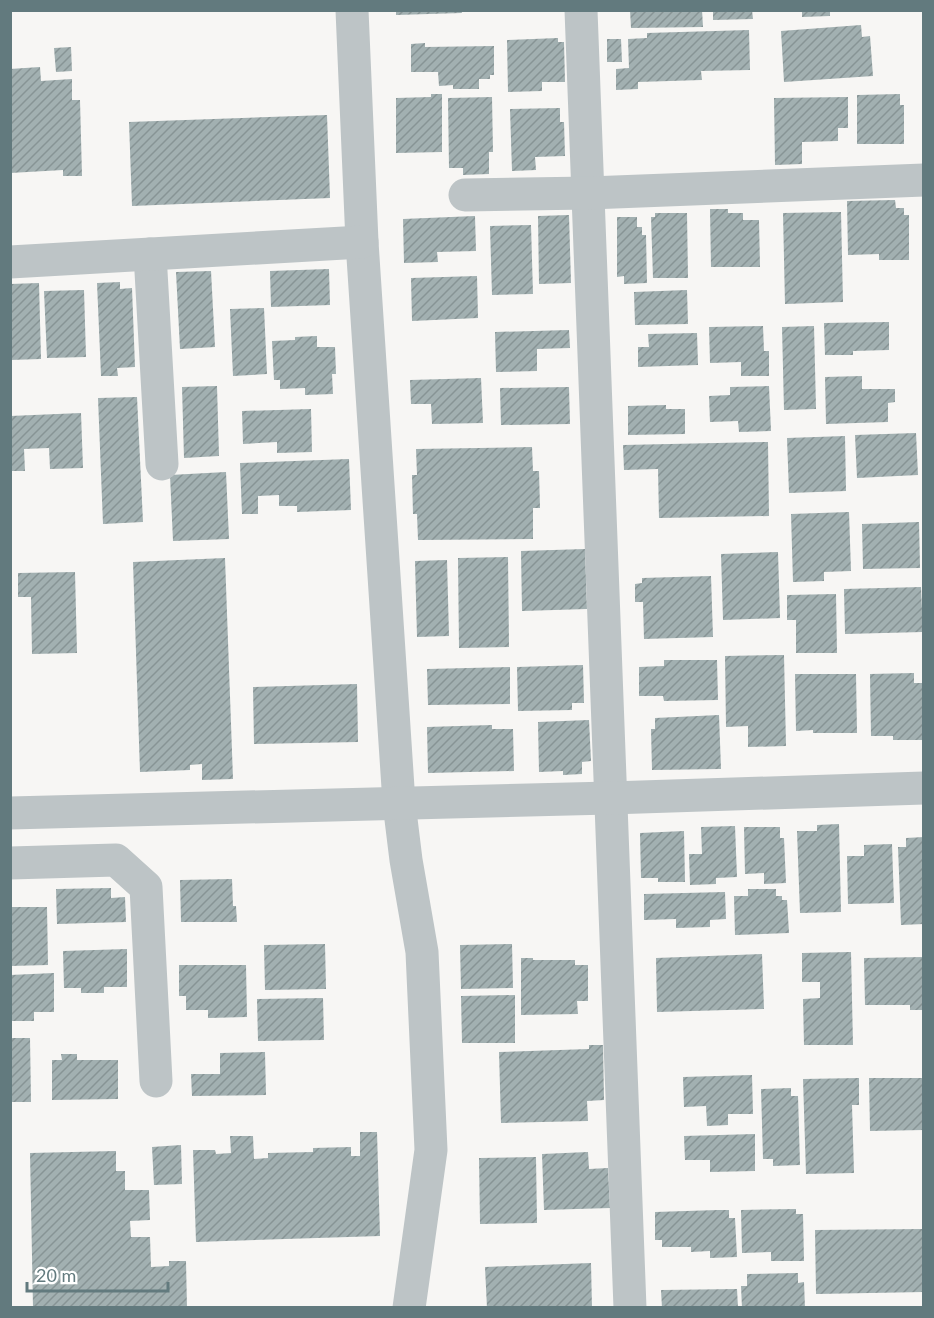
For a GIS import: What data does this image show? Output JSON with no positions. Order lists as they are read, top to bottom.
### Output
{
  "scale_bar": "20 m"
}
